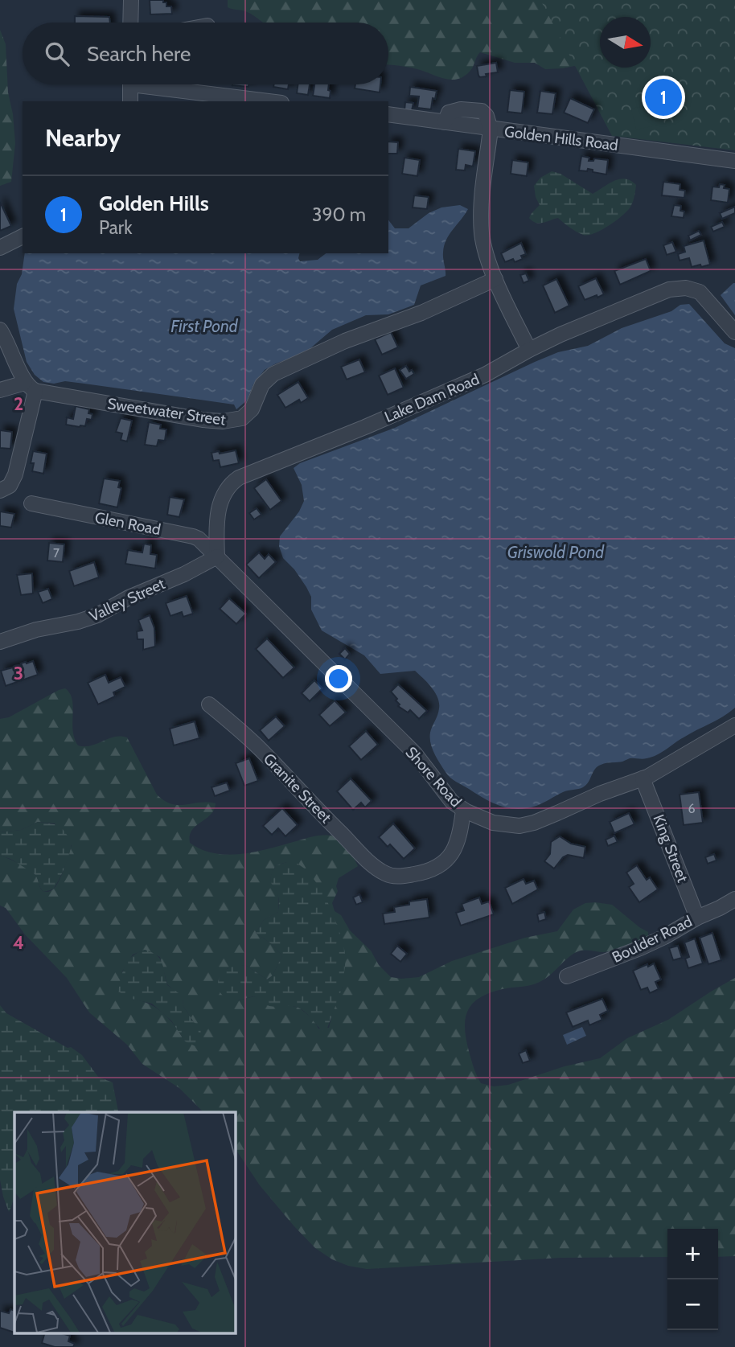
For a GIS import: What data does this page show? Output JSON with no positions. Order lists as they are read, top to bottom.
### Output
{
  "streets": {
    "street": [
      "Golden Hills Road",
      "Lake Dam Road",
      "Sweetwater Street",
      "Glen Road",
      "Valley Street",
      "Shore Road",
      "Granite Street",
      "King Street",
      "Boulder Road"
    ]
  },
  "crossings": [
    ["Lake Dam Road", "Glen Road"],
    ["Lake Dam Road", "Valley Street"],
    ["Lake Dam Road", "Shore Road"],
    ["Glen Road", "Valley Street"],
    ["Glen Road", "Shore Road"],
    ["Valley Street", "Shore Road"],
    ["Shore Road", "Granite Street"],
    ["Shore Road", "King Street"],
    ["King Street", "Boulder Road"]
  ],
  "water": ["First Pond", "Griswold Pond"],
  "house_numbers": ["7", "6"],
  "north": "right",
  "page": {
    "search": "Search here",
    "pins": "1",
    "heading": "Nearby",
    "list": [
      {
        "mark": "1",
        "name": "Golden Hills",
        "note": "Park",
        "value": "390 m"
      }
    ],
    "map_buttons": ["+", "−"]
  },
  "grid": {
    "rows": ["2", "3", "4"]
  }
}
